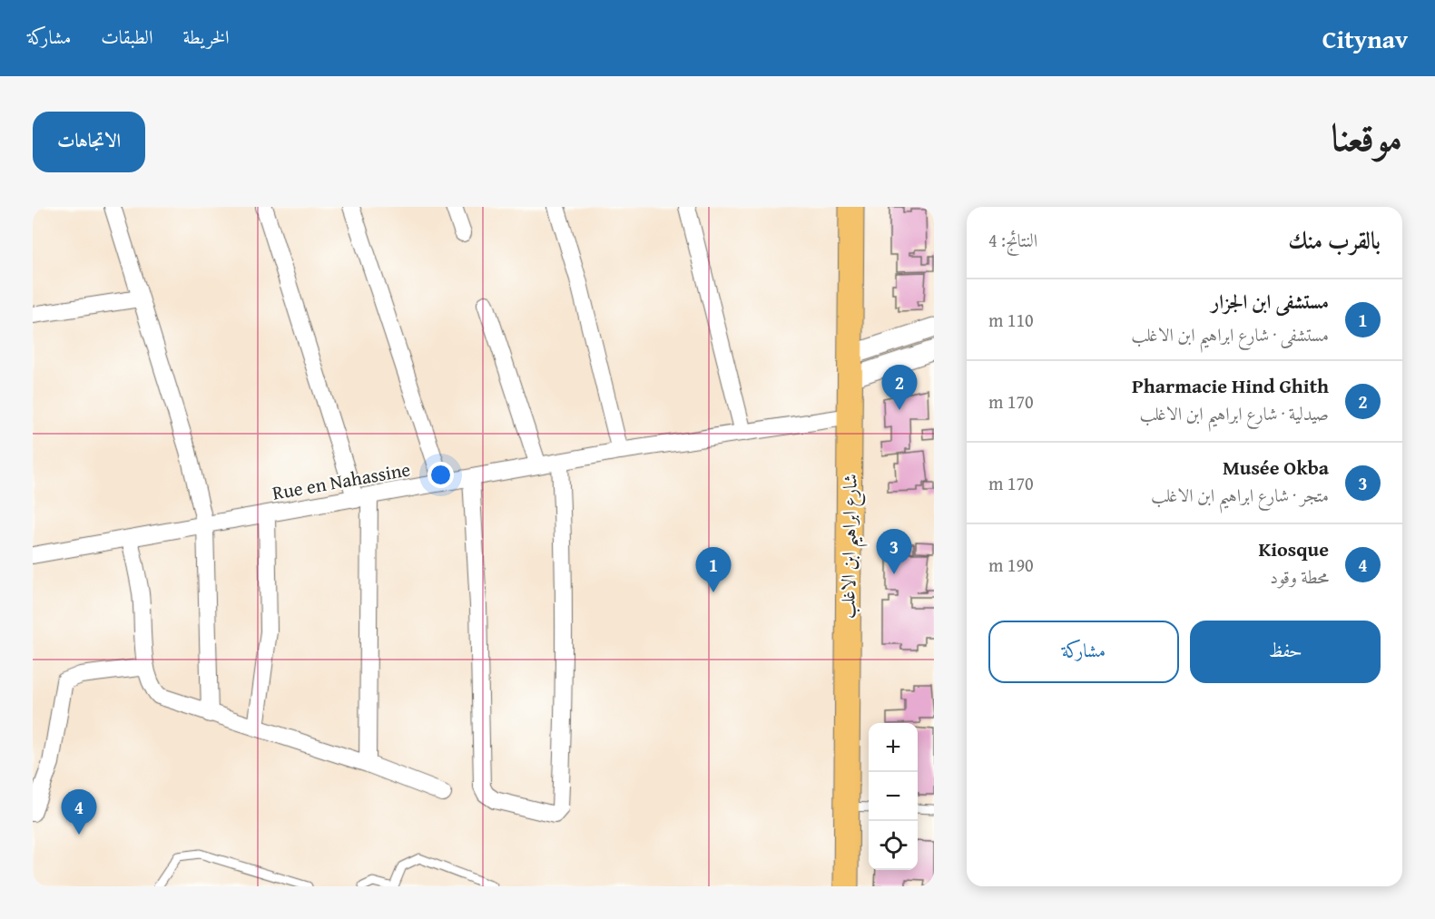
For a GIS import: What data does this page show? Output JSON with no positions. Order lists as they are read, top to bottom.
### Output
{
  "streets": {
    "main road": ["شارع ابراهيم ابن الاغلب"],
    "street": ["Rue en Nahassine"]
  },
  "crossings": [
    ["Rue en Nahassine", "شارع ابراهيم ابن الاغلب"]
  ],
  "page": {
    "header": "Citynav",
    "nav": ["الخريطة", "الطبقات", "مشاركة"],
    "title": "موقعنا",
    "buttons": [
      "الاتجاهات",
      ["حفظ", "مشاركة"]
    ],
    "heading": ["بالقرب منك", "النتائج: 4"],
    "list": [
      {
        "mark": "1",
        "name": "مستشفى ابن الجزار",
        "note": "مستشفى · شارع ابراهيم ابن الاغلب",
        "value": "110 m"
      },
      {
        "mark": "2",
        "name": "Pharmacie Hind Ghith",
        "note": "صيدلية · شارع ابراهيم ابن الاغلب",
        "value": "170 m"
      },
      {
        "mark": "3",
        "name": "Musée Okba",
        "note": "متجر · شارع ابراهيم ابن الاغلب",
        "value": "170 m"
      },
      {
        "mark": "4",
        "name": "Kiosque",
        "note": "محطة وقود",
        "value": "190 m"
      }
    ],
    "pins": [
      "2",
      "3",
      "1",
      "4"
    ],
    "map_buttons": ["+", "−"]
  }
}
